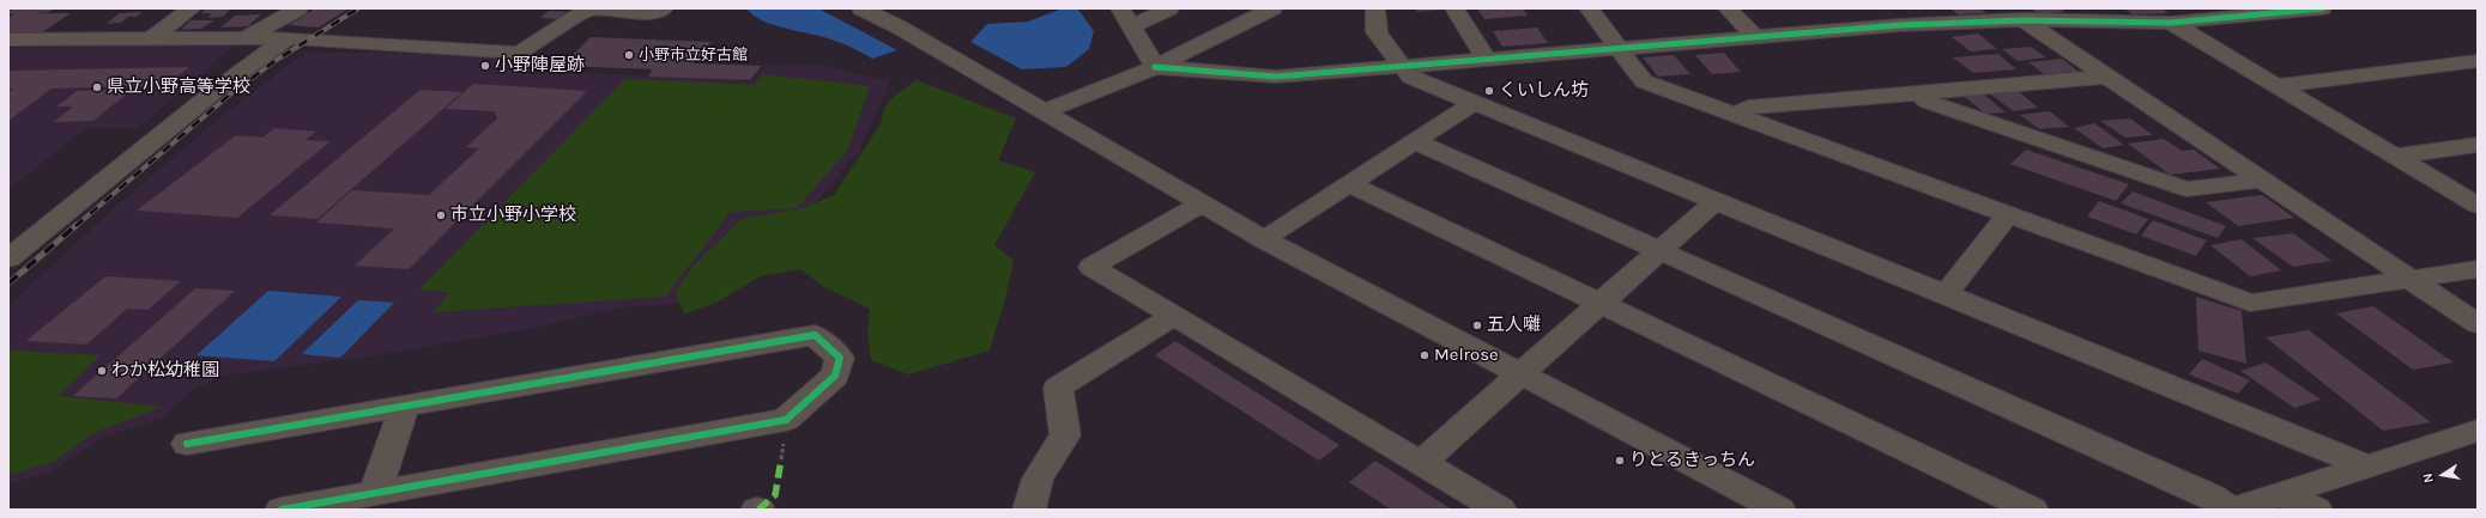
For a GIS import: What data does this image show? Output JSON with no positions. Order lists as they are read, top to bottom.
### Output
{
  "places": [
    "小野市立好古館",
    "小野陣屋跡",
    "県立小野高等学校",
    "くいしん坊",
    "市立小野小学校",
    "五人囃",
    "Melrose",
    "わか松幼稚園",
    "りとるきっちん"
  ],
  "north": "left"
}
